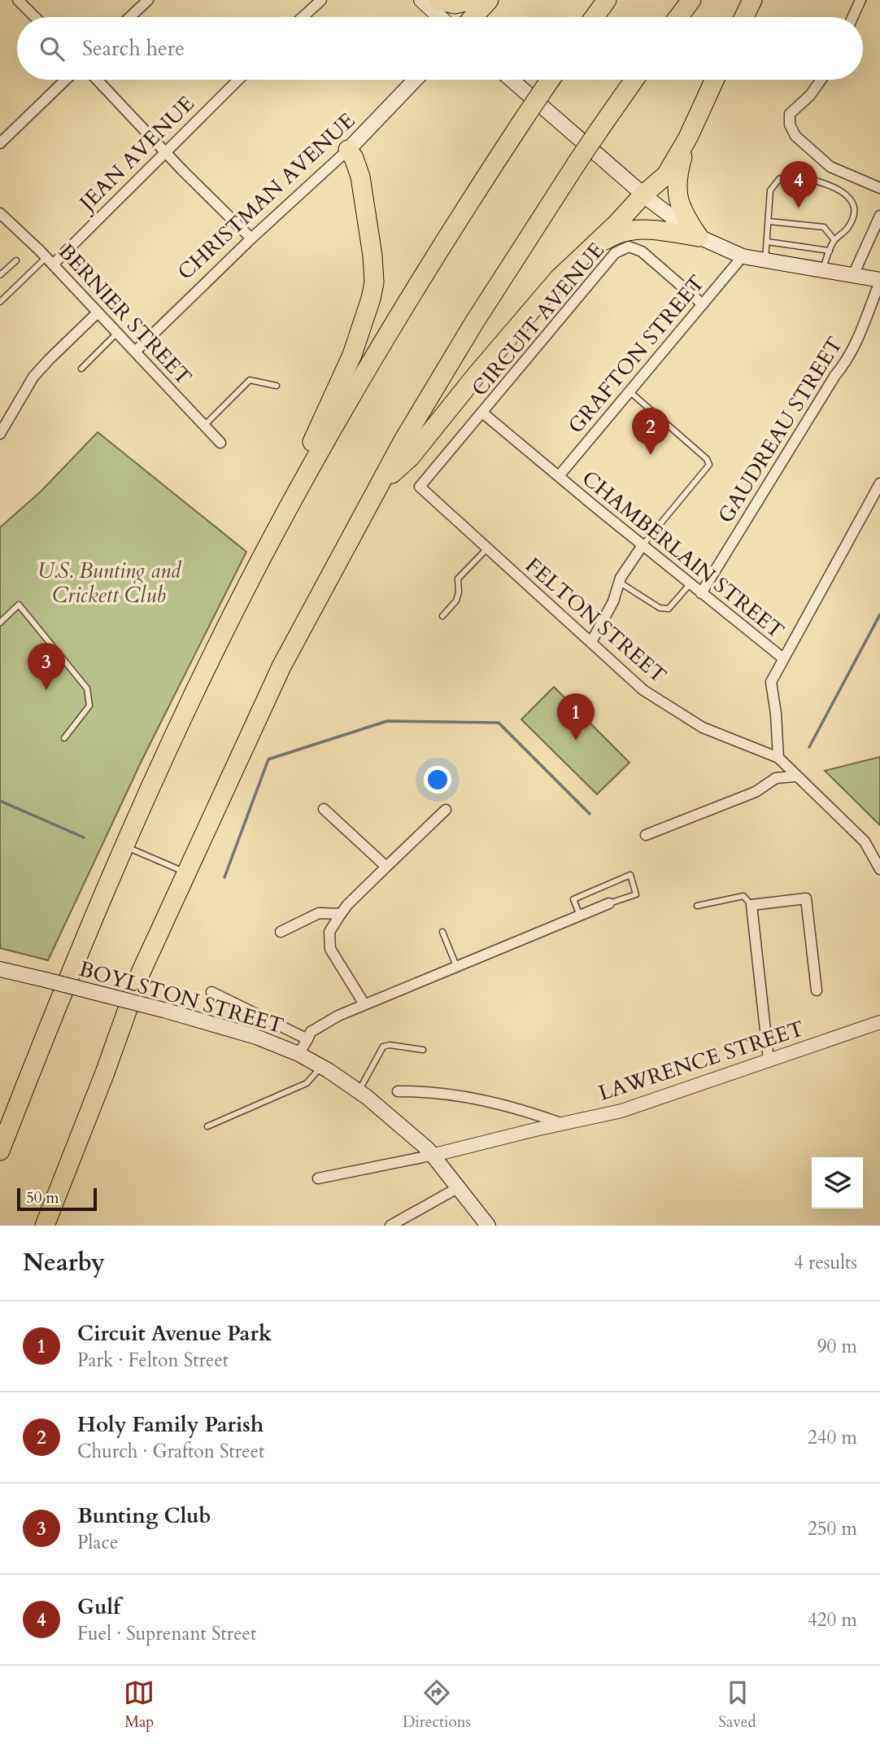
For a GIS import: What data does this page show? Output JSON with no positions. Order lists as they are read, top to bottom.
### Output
{
  "streets": {
    "main road": ["CHRISTMAN AVENUE", "BOYLSTON STREET"],
    "street": [
      "JEAN AVENUE",
      "BERNIER STREET",
      "CIRCUIT AVENUE",
      "GRAFTON STREET",
      "GAUDREAU STREET",
      "CHAMBERLAIN STREET",
      "FELTON STREET",
      "LAWRENCE STREET"
    ]
  },
  "crossings": [
    ["JEAN AVENUE", "BERNIER STREET"],
    ["CHRISTMAN AVENUE", "BERNIER STREET"],
    ["CIRCUIT AVENUE", "GRAFTON STREET"],
    ["CIRCUIT AVENUE", "CHAMBERLAIN STREET"],
    ["CIRCUIT AVENUE", "FELTON STREET"],
    ["GRAFTON STREET", "CHAMBERLAIN STREET"],
    ["GAUDREAU STREET", "CHAMBERLAIN STREET"],
    ["CHAMBERLAIN STREET", "FELTON STREET"],
    ["BOYLSTON STREET", "LAWRENCE STREET"]
  ],
  "parks": ["U.S. Bunting and Crickett Club"],
  "scale_bar": "50 m",
  "page": {
    "search": "Search here",
    "pins": [
      "4",
      "2",
      "3",
      "1"
    ],
    "scale": "50 m",
    "heading": ["Nearby", "4 results"],
    "list": [
      {
        "mark": "1",
        "name": "Circuit Avenue Park",
        "note": "Park · Felton Street",
        "value": "90 m"
      },
      {
        "mark": "2",
        "name": "Holy Family Parish",
        "note": "Church · Grafton Street",
        "value": "240 m"
      },
      {
        "mark": "3",
        "name": "Bunting Club",
        "note": "Place",
        "value": "250 m"
      },
      {
        "mark": "4",
        "name": "Gulf",
        "note": "Fuel · Suprenant Street",
        "value": "420 m"
      }
    ],
    "nav": ["Map", "Directions", "Saved"]
  }
}
